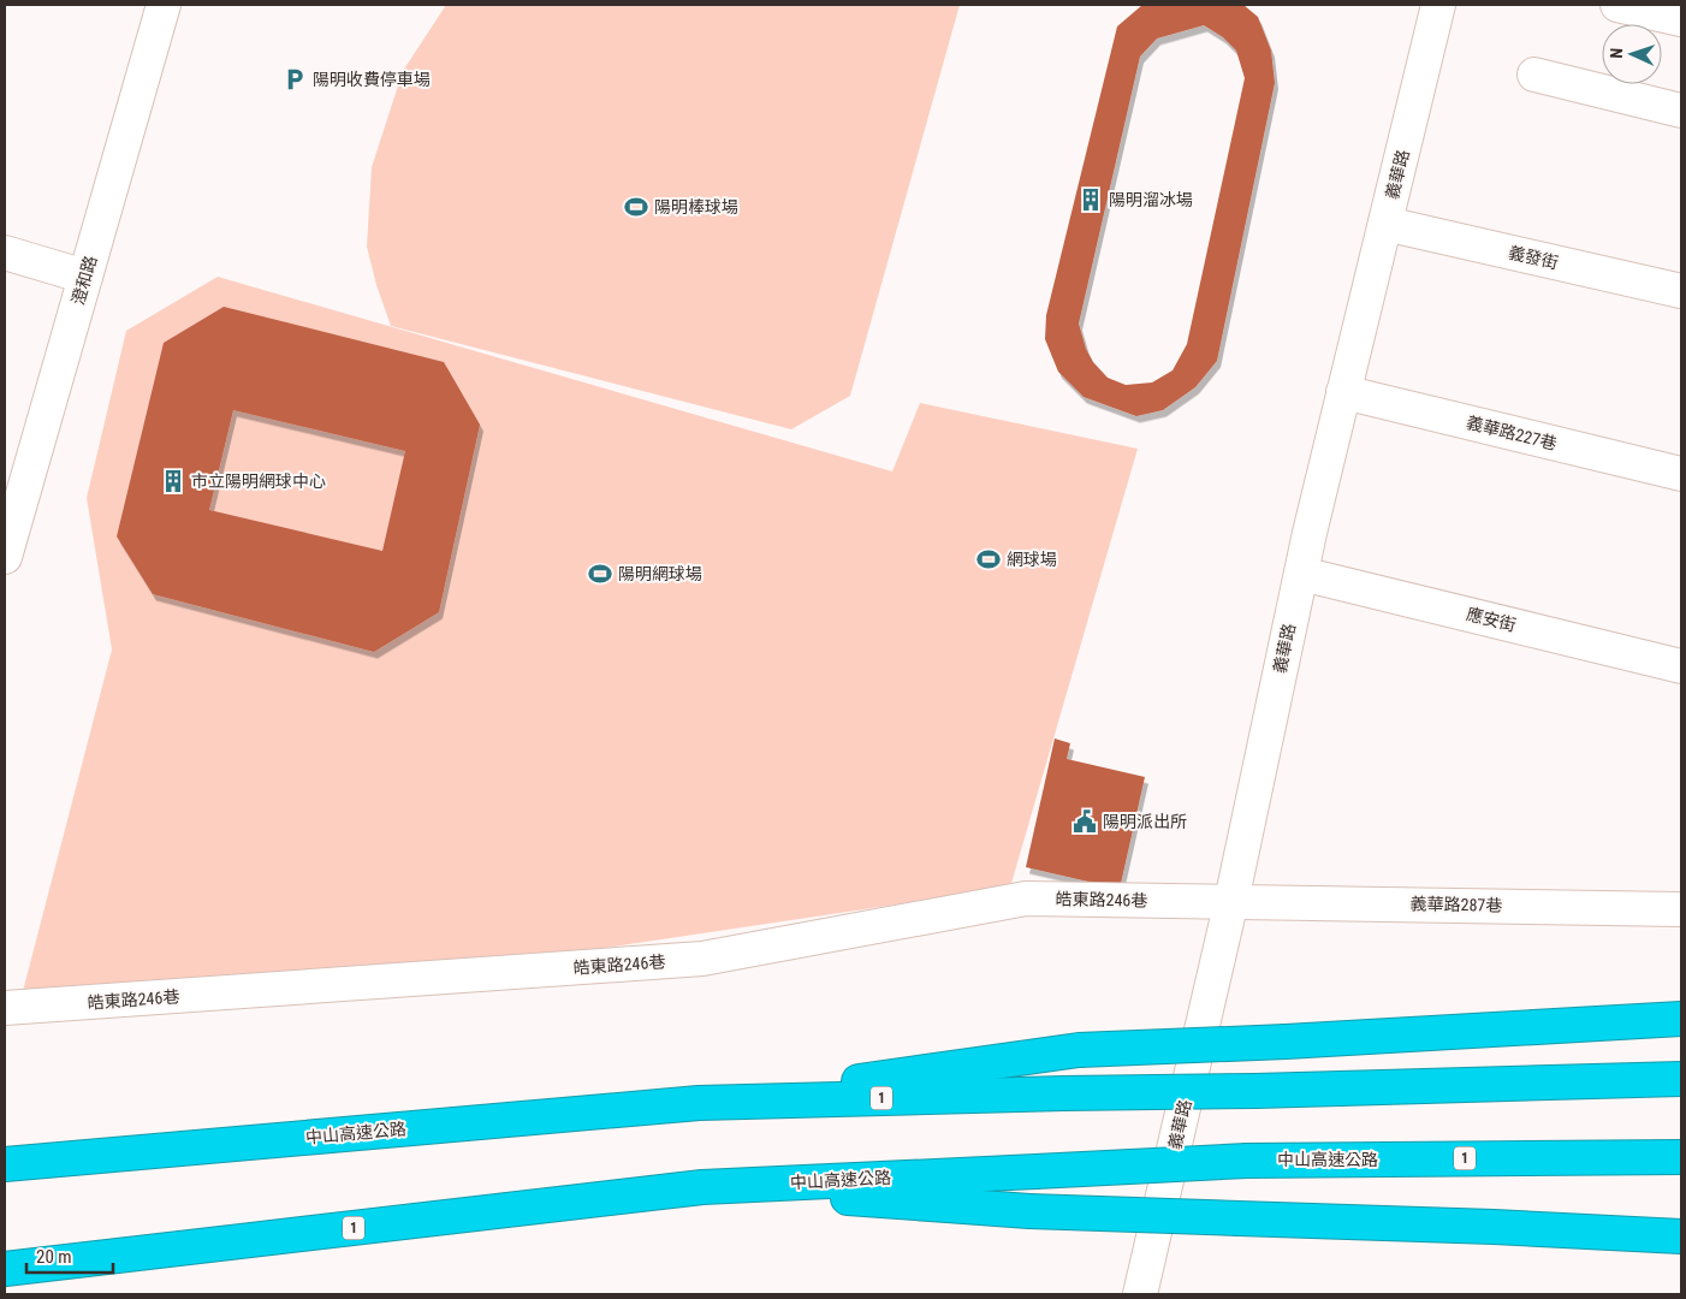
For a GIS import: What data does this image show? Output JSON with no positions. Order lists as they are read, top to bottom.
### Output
{
  "streets": {
    "highway": ["1", "中山高速公路"],
    "street": [
      "義華路",
      "義發街",
      "澄和路",
      "義華路227巷",
      "應安街",
      "皓東路246巷",
      "義華路287巷"
    ]
  },
  "crossings": [
    ["義華路", "義發街"],
    ["義華路", "義華路227巷"],
    ["義華路", "應安街"],
    ["義華路", "皓東路246巷"],
    ["義華路", "義華路287巷"],
    ["皓東路246巷", "義華路287巷"]
  ],
  "places": {
    "parking": ["陽明收費停車場"],
    "building": ["陽明溜冰場", "市立陽明網球中心"],
    "sports": ["陽明棒球場", "網球場", "陽明網球場"],
    "public building": ["陽明派出所"]
  },
  "scale_bar": "20 m",
  "north": "left"
}
